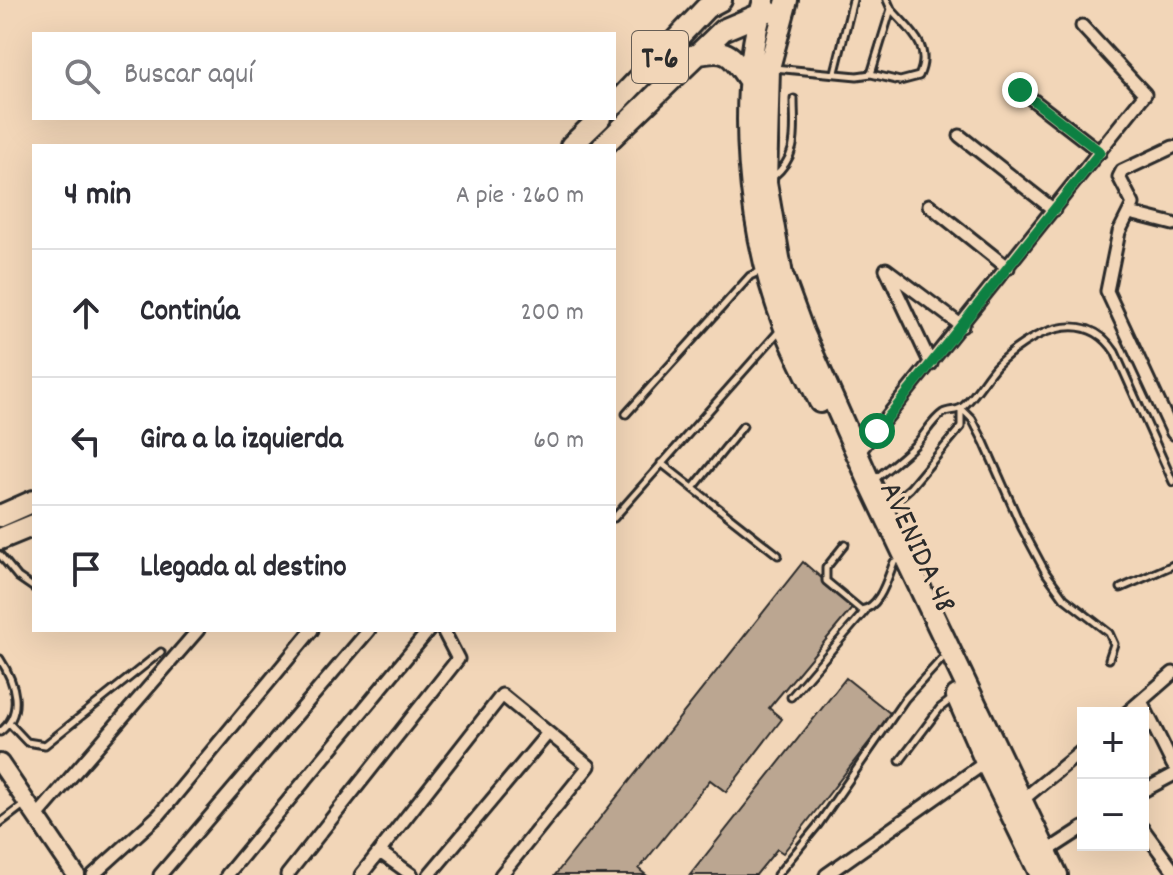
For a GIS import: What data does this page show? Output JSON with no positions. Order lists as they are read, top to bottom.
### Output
{
  "streets": {
    "highway": ["T-6", "AVENIDA 48"]
  },
  "crossings": [
    ["T-6", "AVENIDA 48"]
  ],
  "page": {
    "search": "Buscar aquí",
    "heading": ["4 min", "A pie · 260 m"],
    "list": [
      ["Continúa", "200 m"],
      ["Gira a la izquierda", "60 m"],
      "Llegada al destino"
    ],
    "map_buttons": ["+", "−"]
  }
}
